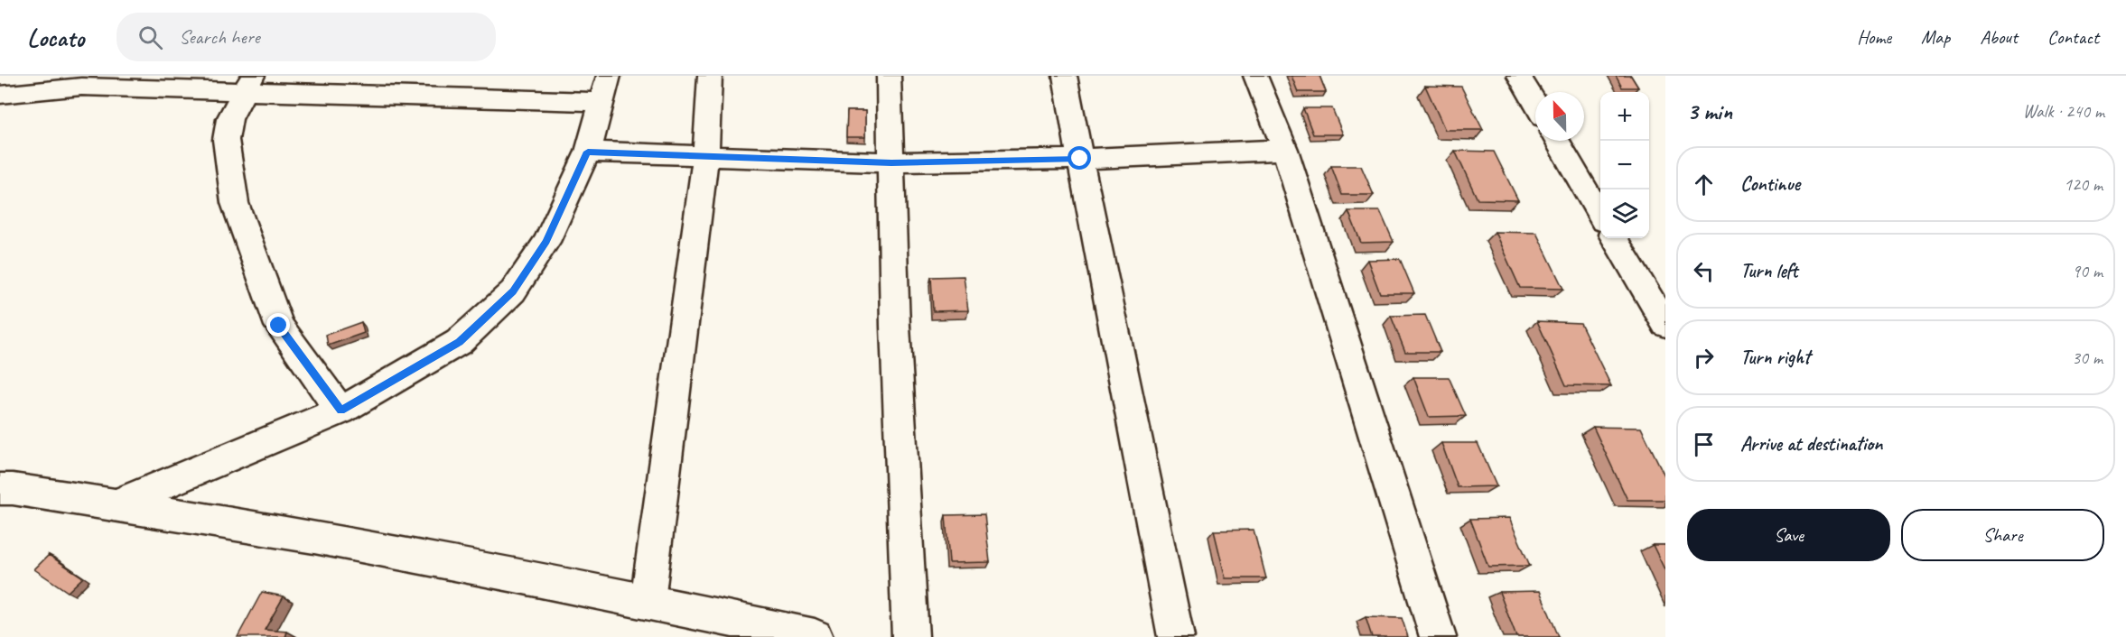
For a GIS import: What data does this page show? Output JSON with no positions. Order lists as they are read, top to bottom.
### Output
{
  "north": "top",
  "page": {
    "header": "Locato",
    "search": "Search here",
    "nav": [
      "Home",
      "Map",
      "About",
      "Contact"
    ],
    "heading": ["3 min", "Walk · 240 m"],
    "map_buttons": ["+", "−"],
    "list": [
      ["Continue", "120 m"],
      ["Turn left", "90 m"],
      ["Turn right", "30 m"],
      "Arrive at destination"
    ],
    "buttons": ["Save", "Share"]
  }
}
